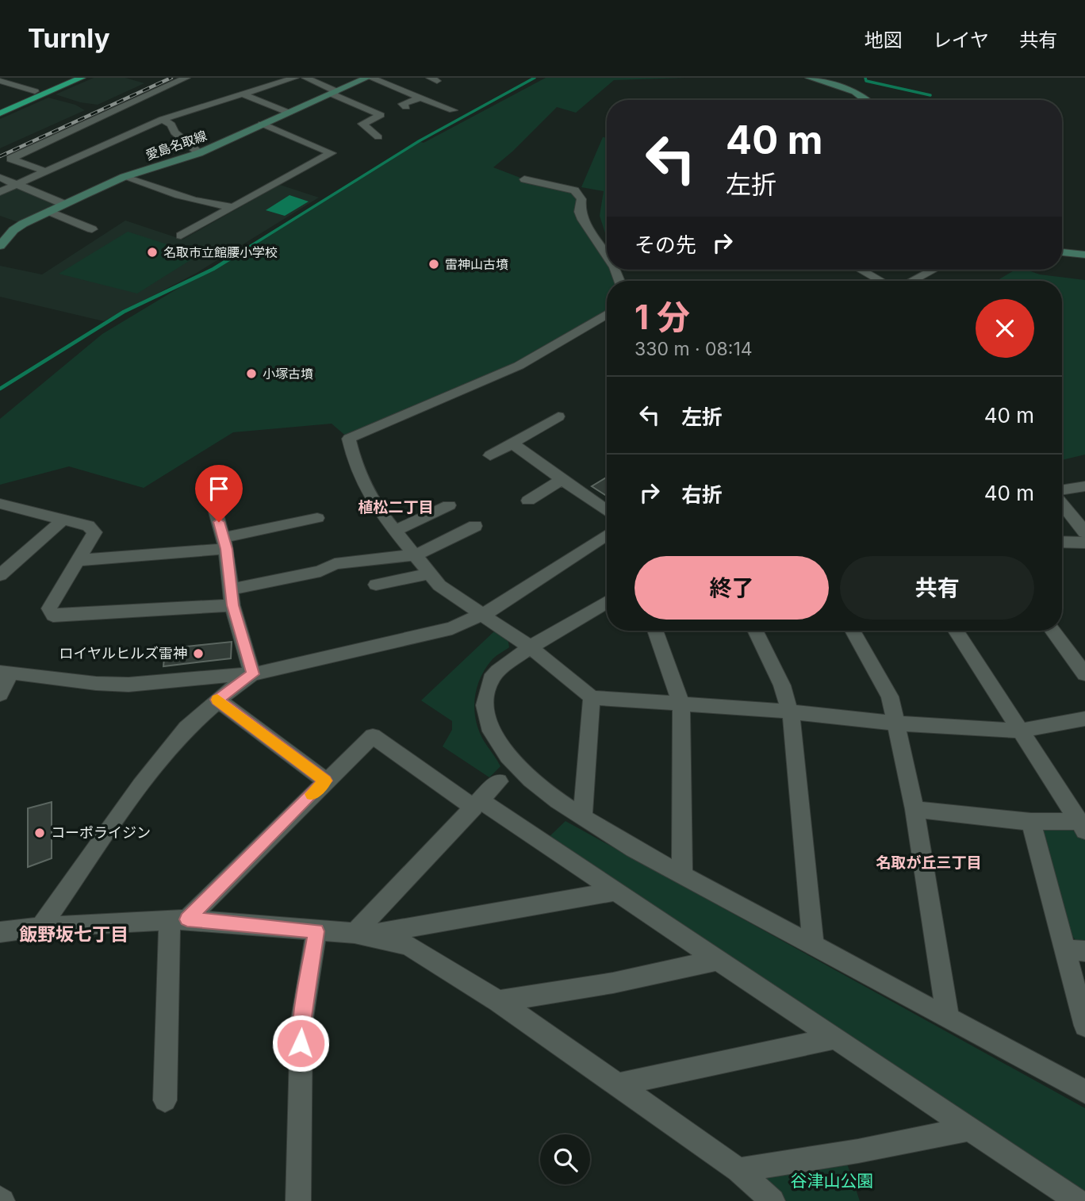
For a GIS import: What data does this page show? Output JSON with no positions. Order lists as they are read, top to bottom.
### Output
{
  "streets": {
    "main road": ["愛島名取線"]
  },
  "districts": ["植松二丁目", "名取が丘三丁目", "飯野坂七丁目"],
  "parks": ["谷津山公園"],
  "places": [
    "名取市立館腰小学校",
    "雷神山古墳",
    "小塚古墳",
    "ロイヤルヒルズ雷神",
    "コーポライジン"
  ],
  "page": {
    "header": "Turnly",
    "nav": ["地図", "レイヤ", "共有"],
    "turn": ["40 m", "左折"],
    "then": "その先",
    "heading": ["1 分", "330 m · 08:14"],
    "list": [
      {
        "name": "左折",
        "value": "40 m"
      },
      {
        "name": "右折",
        "value": "40 m"
      }
    ],
    "buttons": ["終了", "共有"]
  }
}
